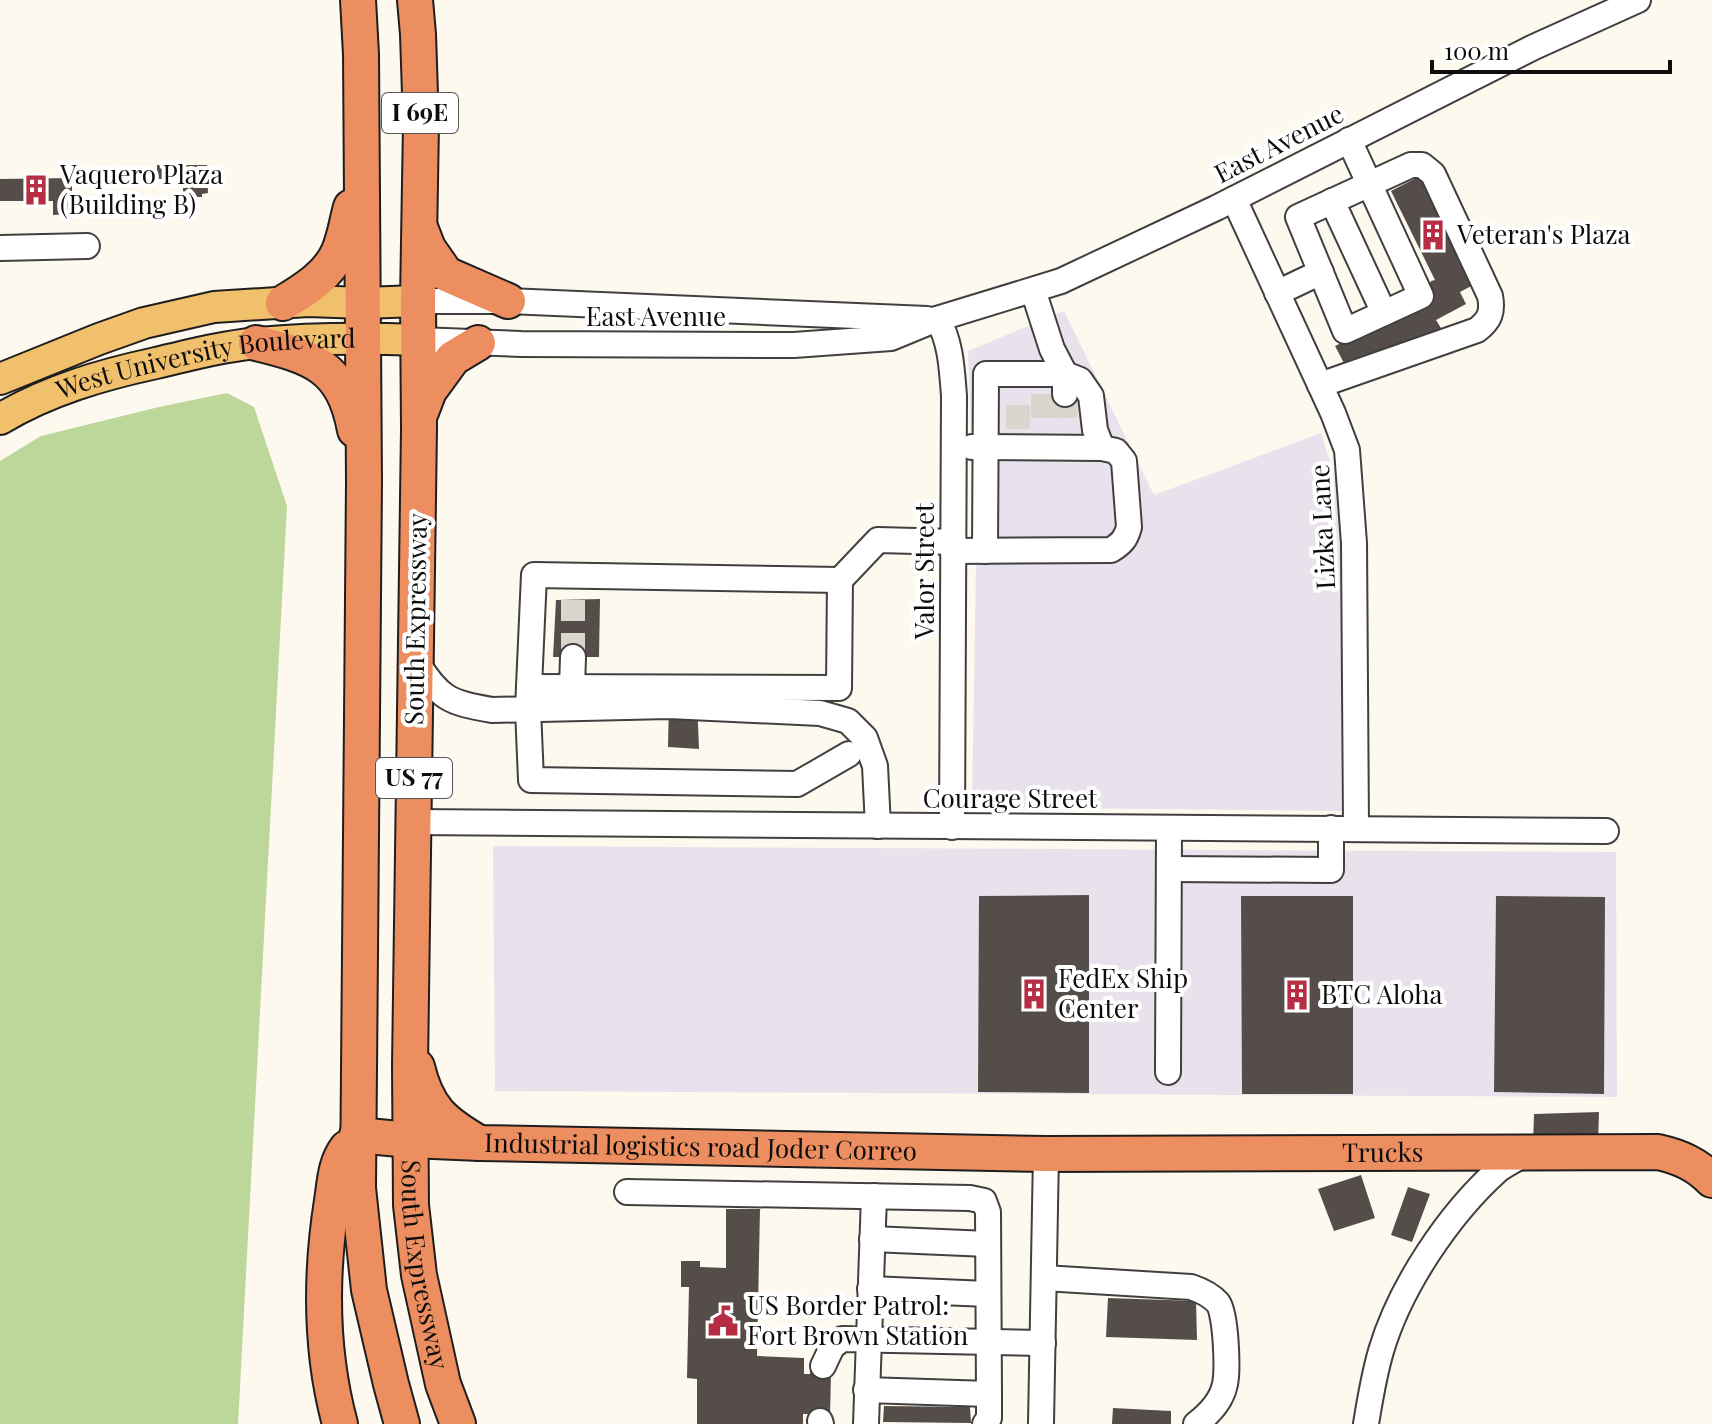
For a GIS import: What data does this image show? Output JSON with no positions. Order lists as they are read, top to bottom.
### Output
{
  "streets": {
    "highway": [
      "I 69E",
      "South Expressway",
      "US 77",
      "Industrial logistics road Joder Correo",
      "Trucks"
    ],
    "main road": ["West University Boulevard"],
    "street": [
      "East Avenue",
      "Lizka Lane",
      "Valor Street",
      "Courage Street"
    ]
  },
  "crossings": [
    ["East Avenue", "West University Boulevard"],
    ["East Avenue", "Lizka Lane"],
    ["East Avenue", "Valor Street"],
    ["East Avenue", "South Expressway"],
    ["West University Boulevard", "South Expressway"],
    ["Lizka Lane", "Courage Street"],
    ["Valor Street", "Courage Street"],
    ["South Expressway", "Courage Street"],
    ["South Expressway", "Industrial logistics road Joder Correo"],
    ["Industrial logistics road Joder Correo", "Trucks"]
  ],
  "places": {
    "building": [
      "Vaquero Plaza (Building B)",
      "Veteran's Plaza",
      "FedEx Ship Center",
      "BTC Aloha"
    ],
    "public building": ["US Border Patrol: Fort Brown Station"]
  },
  "scale_bar": "100 m"
}
